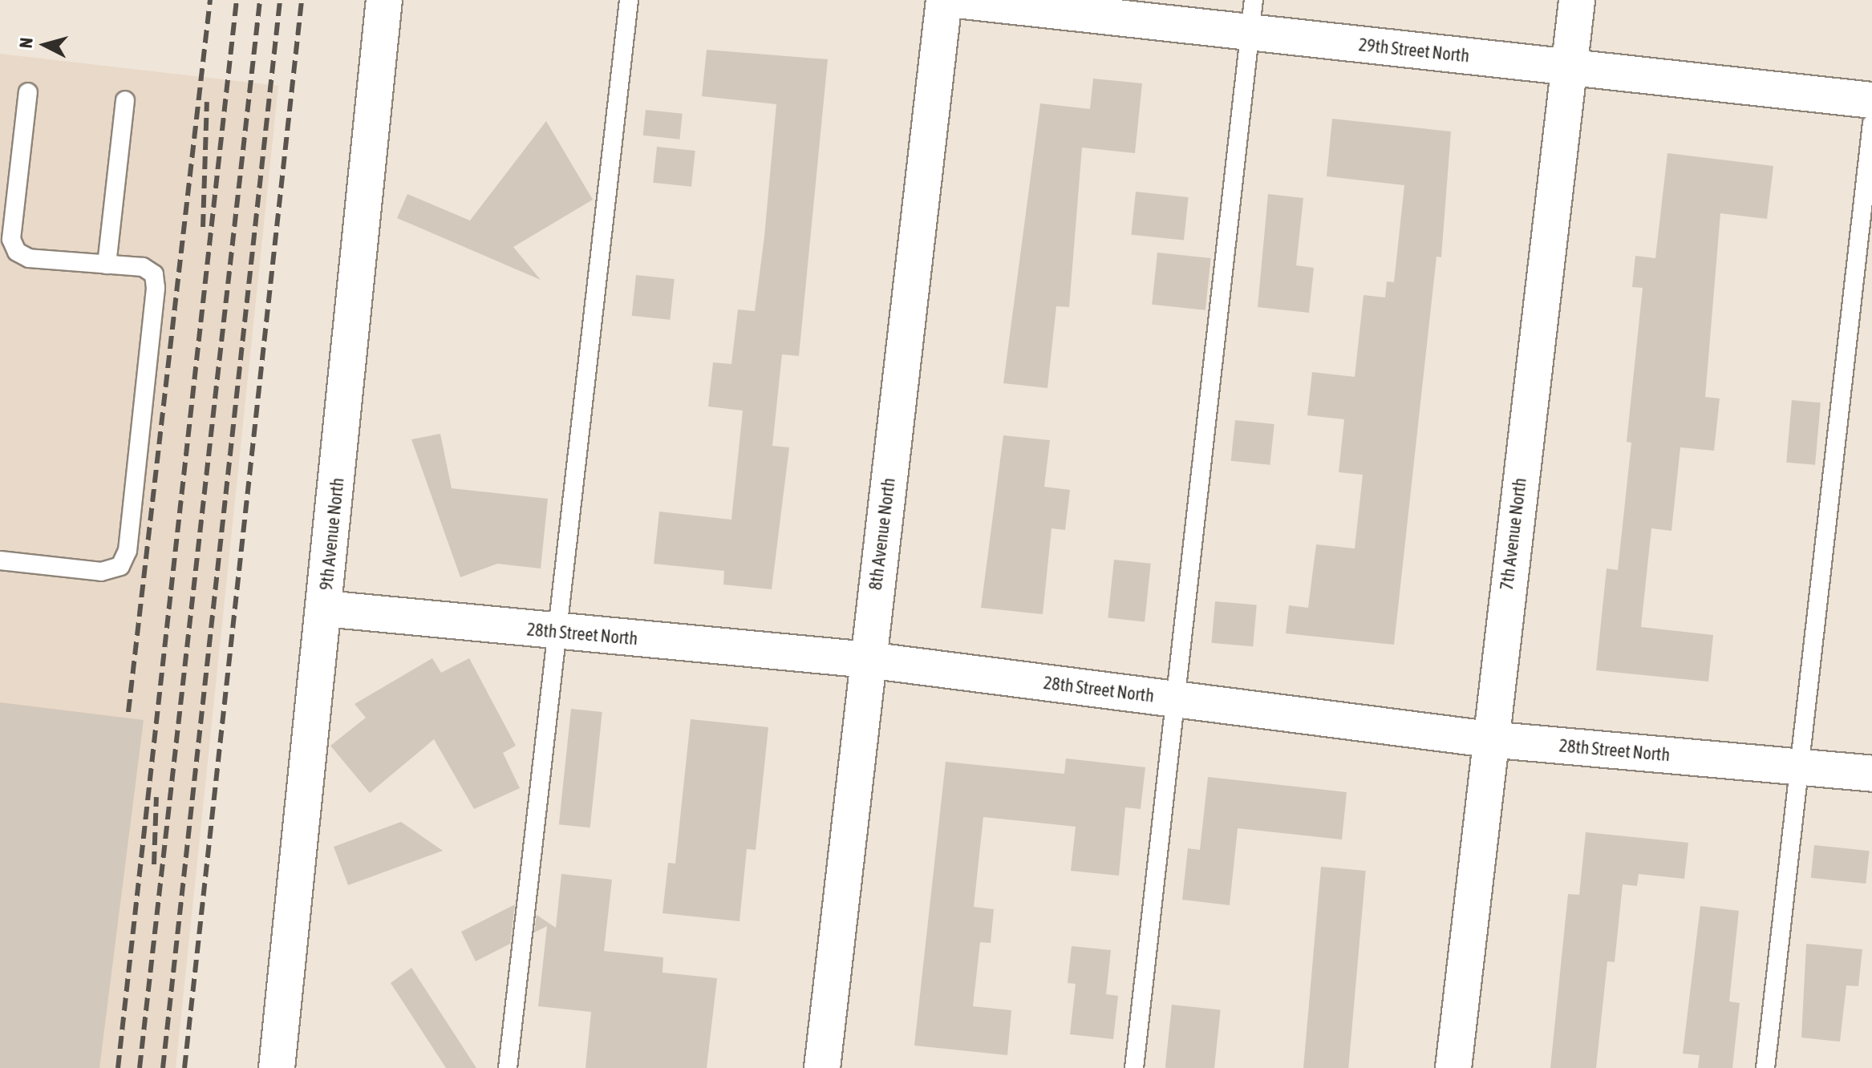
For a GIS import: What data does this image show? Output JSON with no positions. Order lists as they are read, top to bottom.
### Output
{
  "streets": {
    "street": [
      "29th Street North",
      "9th Avenue North",
      "8th Avenue North",
      "7th Avenue North",
      "28th Street North"
    ]
  },
  "crossings": [
    ["29th Street North", "7th Avenue North"],
    ["9th Avenue North", "28th Street North"],
    ["8th Avenue North", "28th Street North"],
    ["7th Avenue North", "28th Street North"]
  ],
  "north": "left"
}
